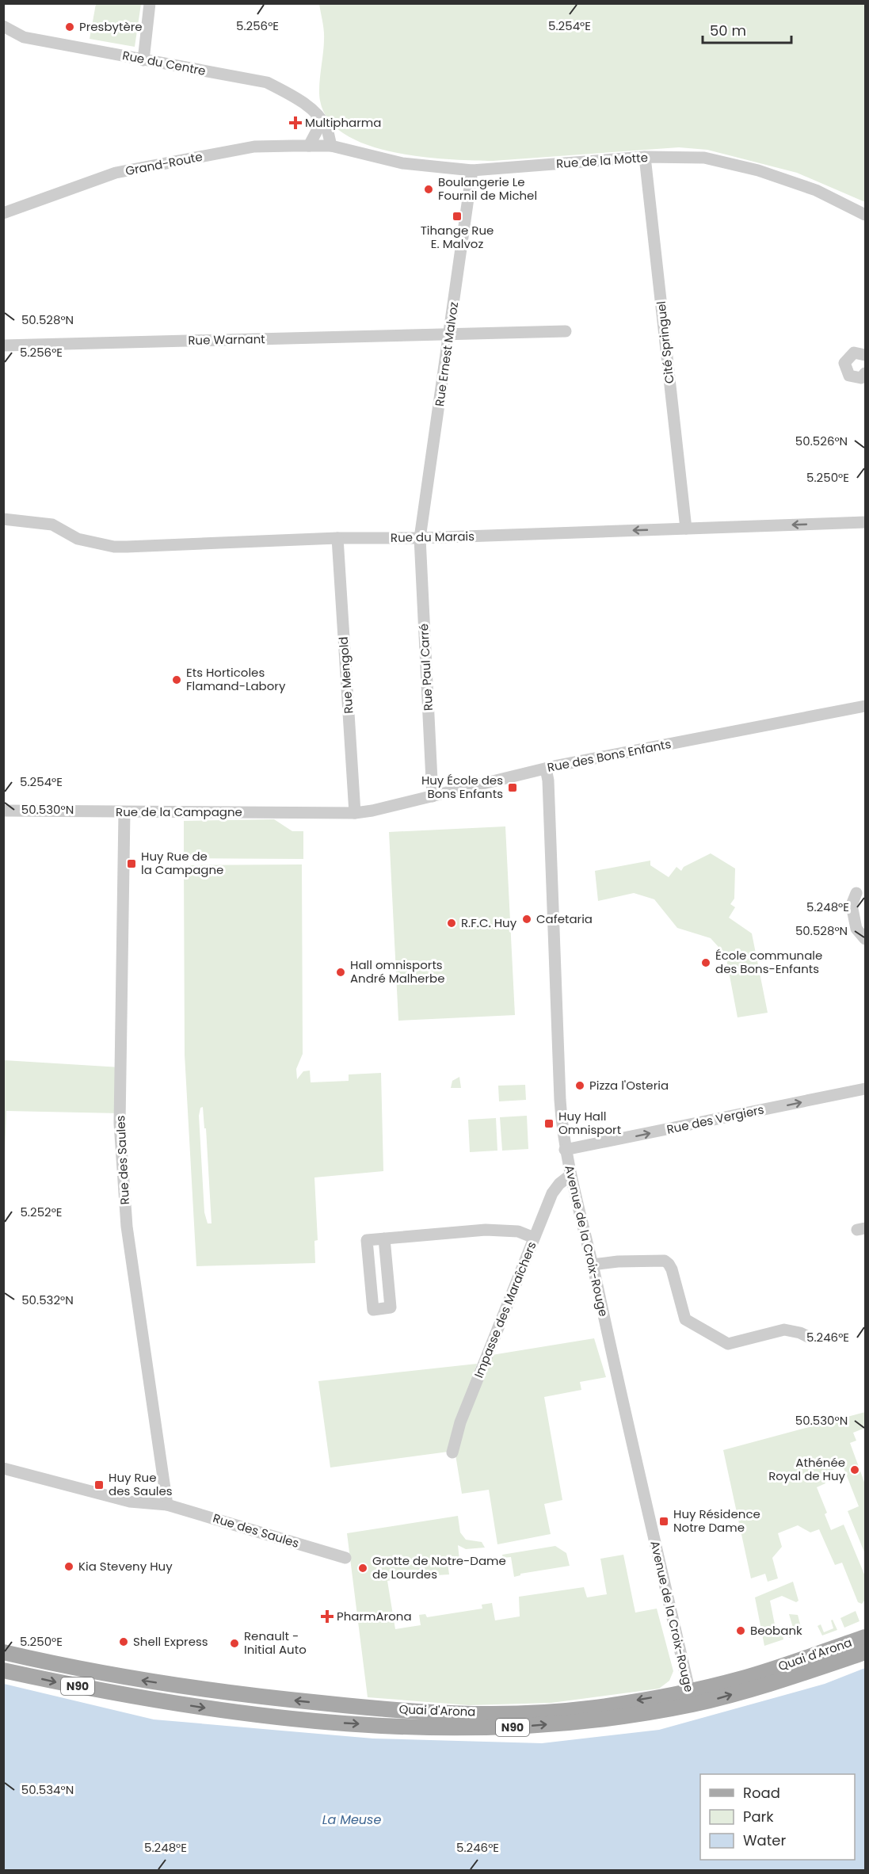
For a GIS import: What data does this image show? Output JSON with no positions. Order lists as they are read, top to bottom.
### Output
{
  "streets": {
    "main road": ["Quai d'Arona", "N90"],
    "street": [
      "Rue du Centre",
      "Rue de la Motte",
      "Grand-Route",
      "Rue Warnant",
      "Cité Springuel",
      "Rue Ernest Malvoz",
      "Rue du Marais",
      "Rue Paul Carré",
      "Rue Mengold",
      "Rue des Bons Enfants",
      "Rue de la Campagne",
      "Rue des Vergiers",
      "Rue des Saules",
      "Avenue de la Croix-Rouge",
      "Impasse des Maraîchers"
    ]
  },
  "crossings": [
    ["Rue du Centre", "Rue de la Motte"],
    ["Rue du Centre", "Grand-Route"],
    ["Rue de la Motte", "Grand-Route"],
    ["Rue de la Motte", "Cité Springuel"],
    ["Rue de la Motte", "Rue Ernest Malvoz"],
    ["Rue Warnant", "Rue Ernest Malvoz"],
    ["Cité Springuel", "Rue du Marais"],
    ["Rue Ernest Malvoz", "Rue du Marais"],
    ["Rue Ernest Malvoz", "Rue Paul Carré"],
    ["Rue du Marais", "Rue Paul Carré"],
    ["Rue du Marais", "Rue Mengold"],
    ["Rue Paul Carré", "Rue des Bons Enfants"],
    ["Rue Mengold", "Rue des Bons Enfants"],
    ["Rue Mengold", "Rue de la Campagne"],
    ["Rue des Bons Enfants", "Rue de la Campagne"],
    ["Rue des Bons Enfants", "Avenue de la Croix-Rouge"],
    ["Rue de la Campagne", "Rue des Saules"],
    ["Rue des Vergiers", "Avenue de la Croix-Rouge"],
    ["Avenue de la Croix-Rouge", "Impasse des Maraîchers"],
    ["Avenue de la Croix-Rouge", "Quai d'Arona"]
  ],
  "one_way": ["Rue du Marais", "Rue des Vergiers"],
  "water": ["La Meuse"],
  "places": {
    "other": [
      "Presbytère",
      "Boulangerie Le Fournil de Michel",
      "Ets Horticoles Flamand-Labory",
      "Cafetaria",
      "R.F.C. Huy",
      "École communale des Bons-Enfants",
      "Hall omnisports André Malherbe",
      "Pizza l'Osteria",
      "Athénée Royal de Huy",
      "Kia Steveny Huy",
      "Grotte de Notre-Dame de Lourdes",
      "Beobank",
      "Shell Express",
      "Renault - Initial Auto"
    ],
    "health": ["Multipharma", "PharmArona"],
    "transit": [
      "Tihange Rue E. Malvoz",
      "Huy École des Bons Enfants",
      "Huy Rue de la Campagne",
      "Huy Hall Omnisport",
      "Huy Rue des Saules",
      "Huy Résidence Notre Dame"
    ]
  },
  "legend": ["Road", "Park", "Water"],
  "scale_bar": "50 m",
  "coordinates": [
    "5.256°E",
    "5.254°E",
    "50.528°N",
    "50.526°N",
    "5.250°E",
    "50.530°N",
    "5.248°E",
    "5.252°E",
    "50.532°N",
    "5.246°E",
    "50.534°N"
  ]
}
